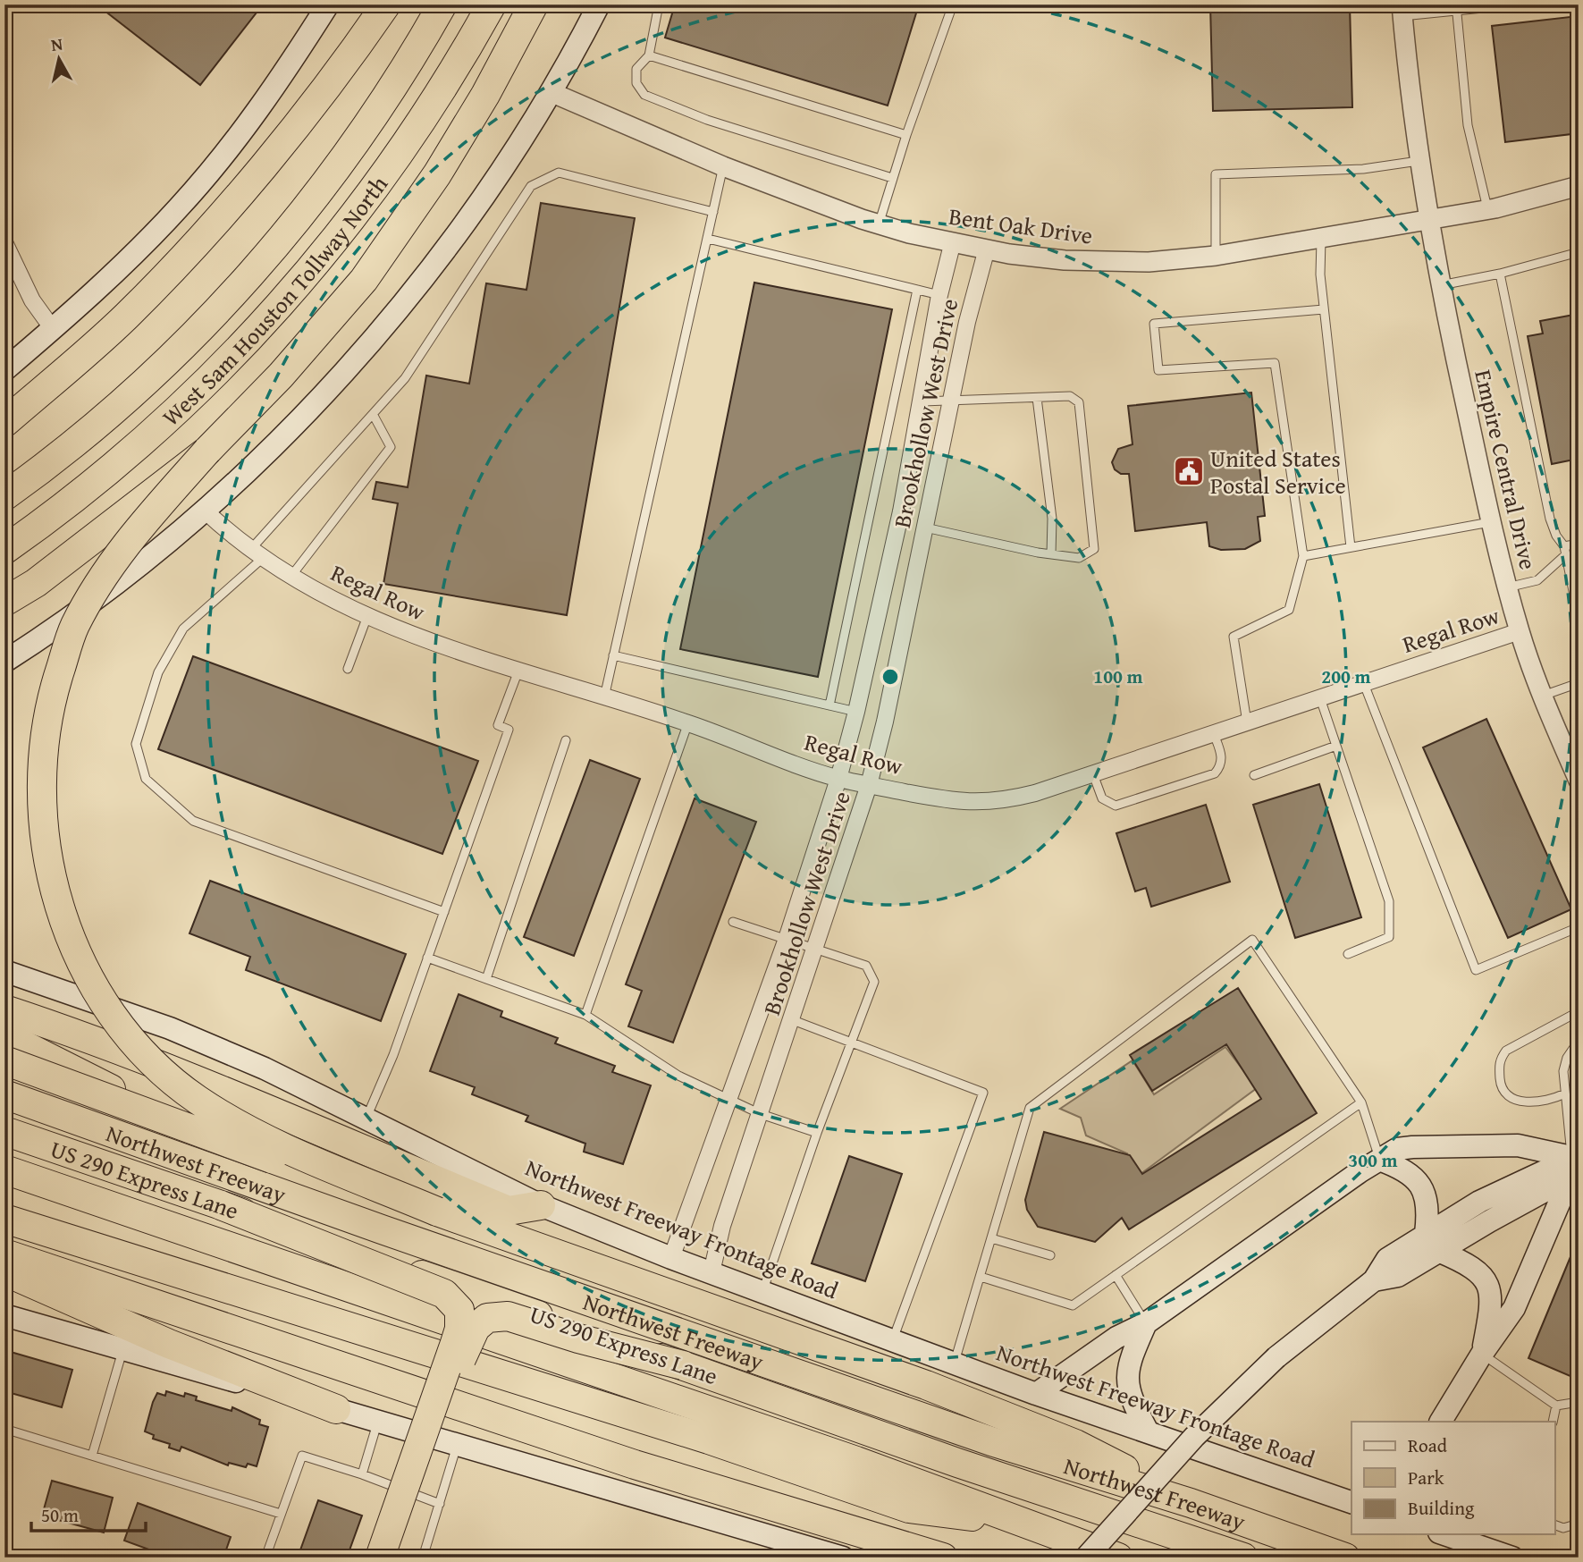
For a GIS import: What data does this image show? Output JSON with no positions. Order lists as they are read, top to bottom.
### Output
{
  "streets": {
    "highway": ["West Sam Houston Tollway North", "Northwest Freeway", "US 290 Express Lane"],
    "main road": ["Northwest Freeway Frontage Road"],
    "street": [
      "Bent Oak Drive",
      "Brookhollow West Drive",
      "Empire Central Drive",
      "Regal Row"
    ]
  },
  "crossings": [
    ["Bent Oak Drive", "Brookhollow West Drive"],
    ["Bent Oak Drive", "Empire Central Drive"],
    ["Brookhollow West Drive", "Regal Row"],
    ["Brookhollow West Drive", "Northwest Freeway Frontage Road"],
    ["Empire Central Drive", "Regal Row"]
  ],
  "places": {
    "public building": ["United States Postal Service"]
  },
  "legend": ["Road", "Park", "Building"],
  "scale_bar": "50 m",
  "north": "top",
  "rings": ["100 m", "200 m", "300 m"]
}
